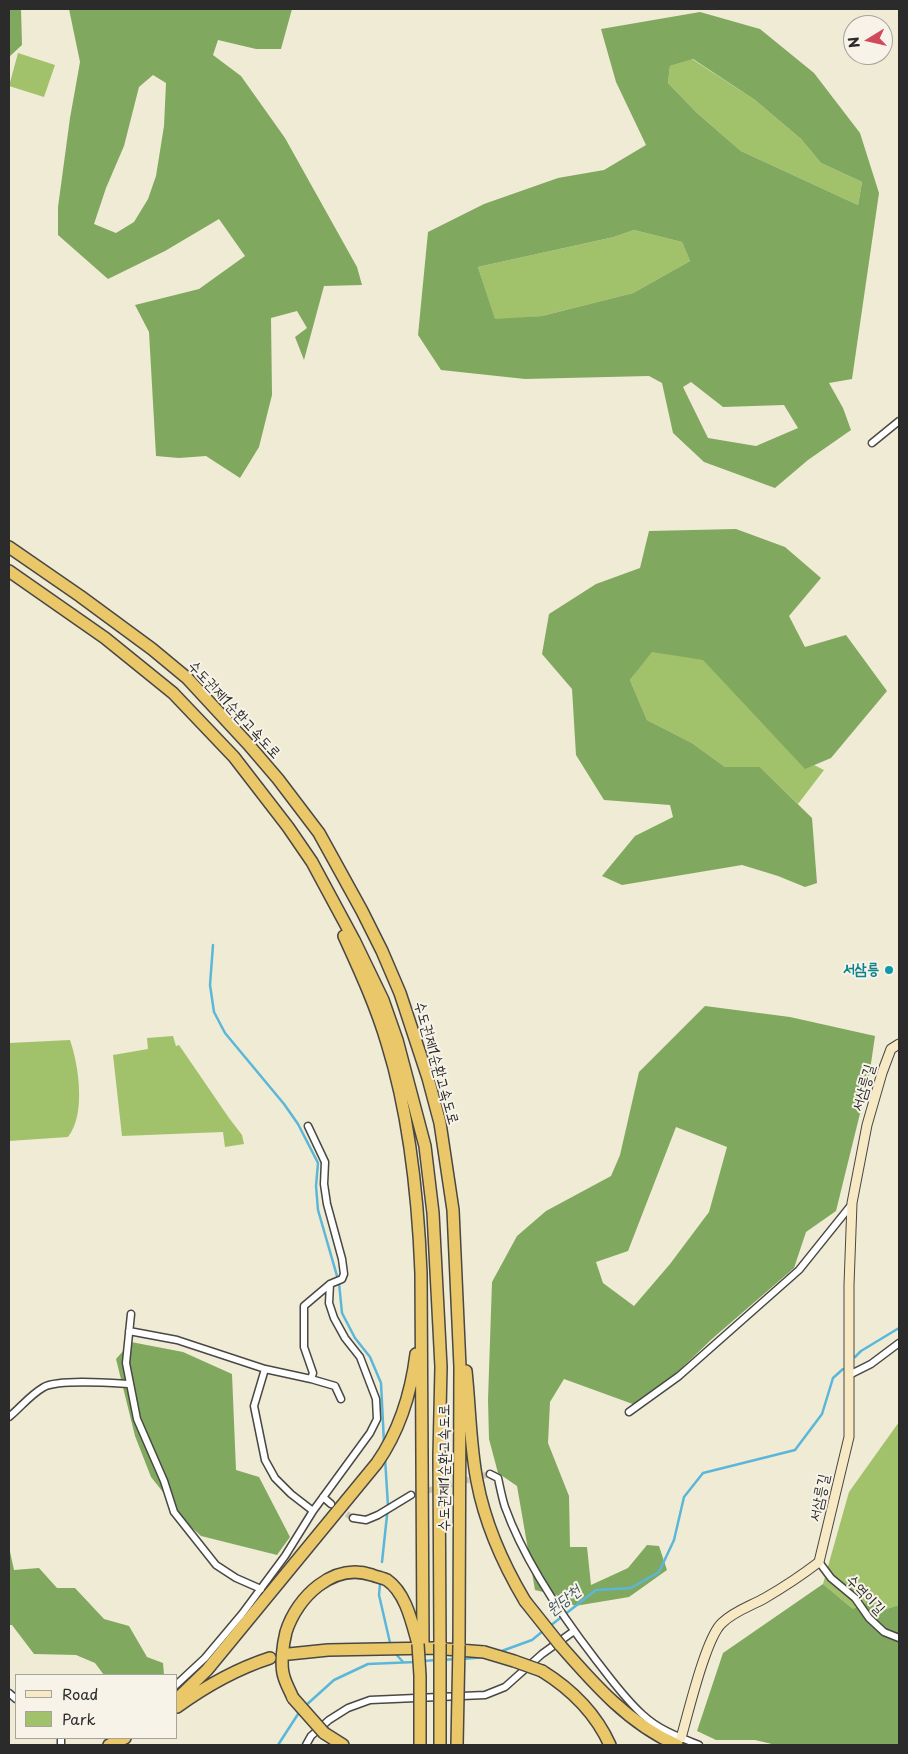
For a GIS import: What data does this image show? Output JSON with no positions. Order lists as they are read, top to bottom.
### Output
{
  "streets": {
    "highway": ["수도권제1순환고속도로"],
    "street": ["서삼릉길", "수역이길"]
  },
  "crossings": [
    ["서삼릉길", "수역이길"]
  ],
  "water": ["원당천"],
  "places": ["서삼릉"],
  "legend": ["Road", "Park"],
  "north": "left"
}
